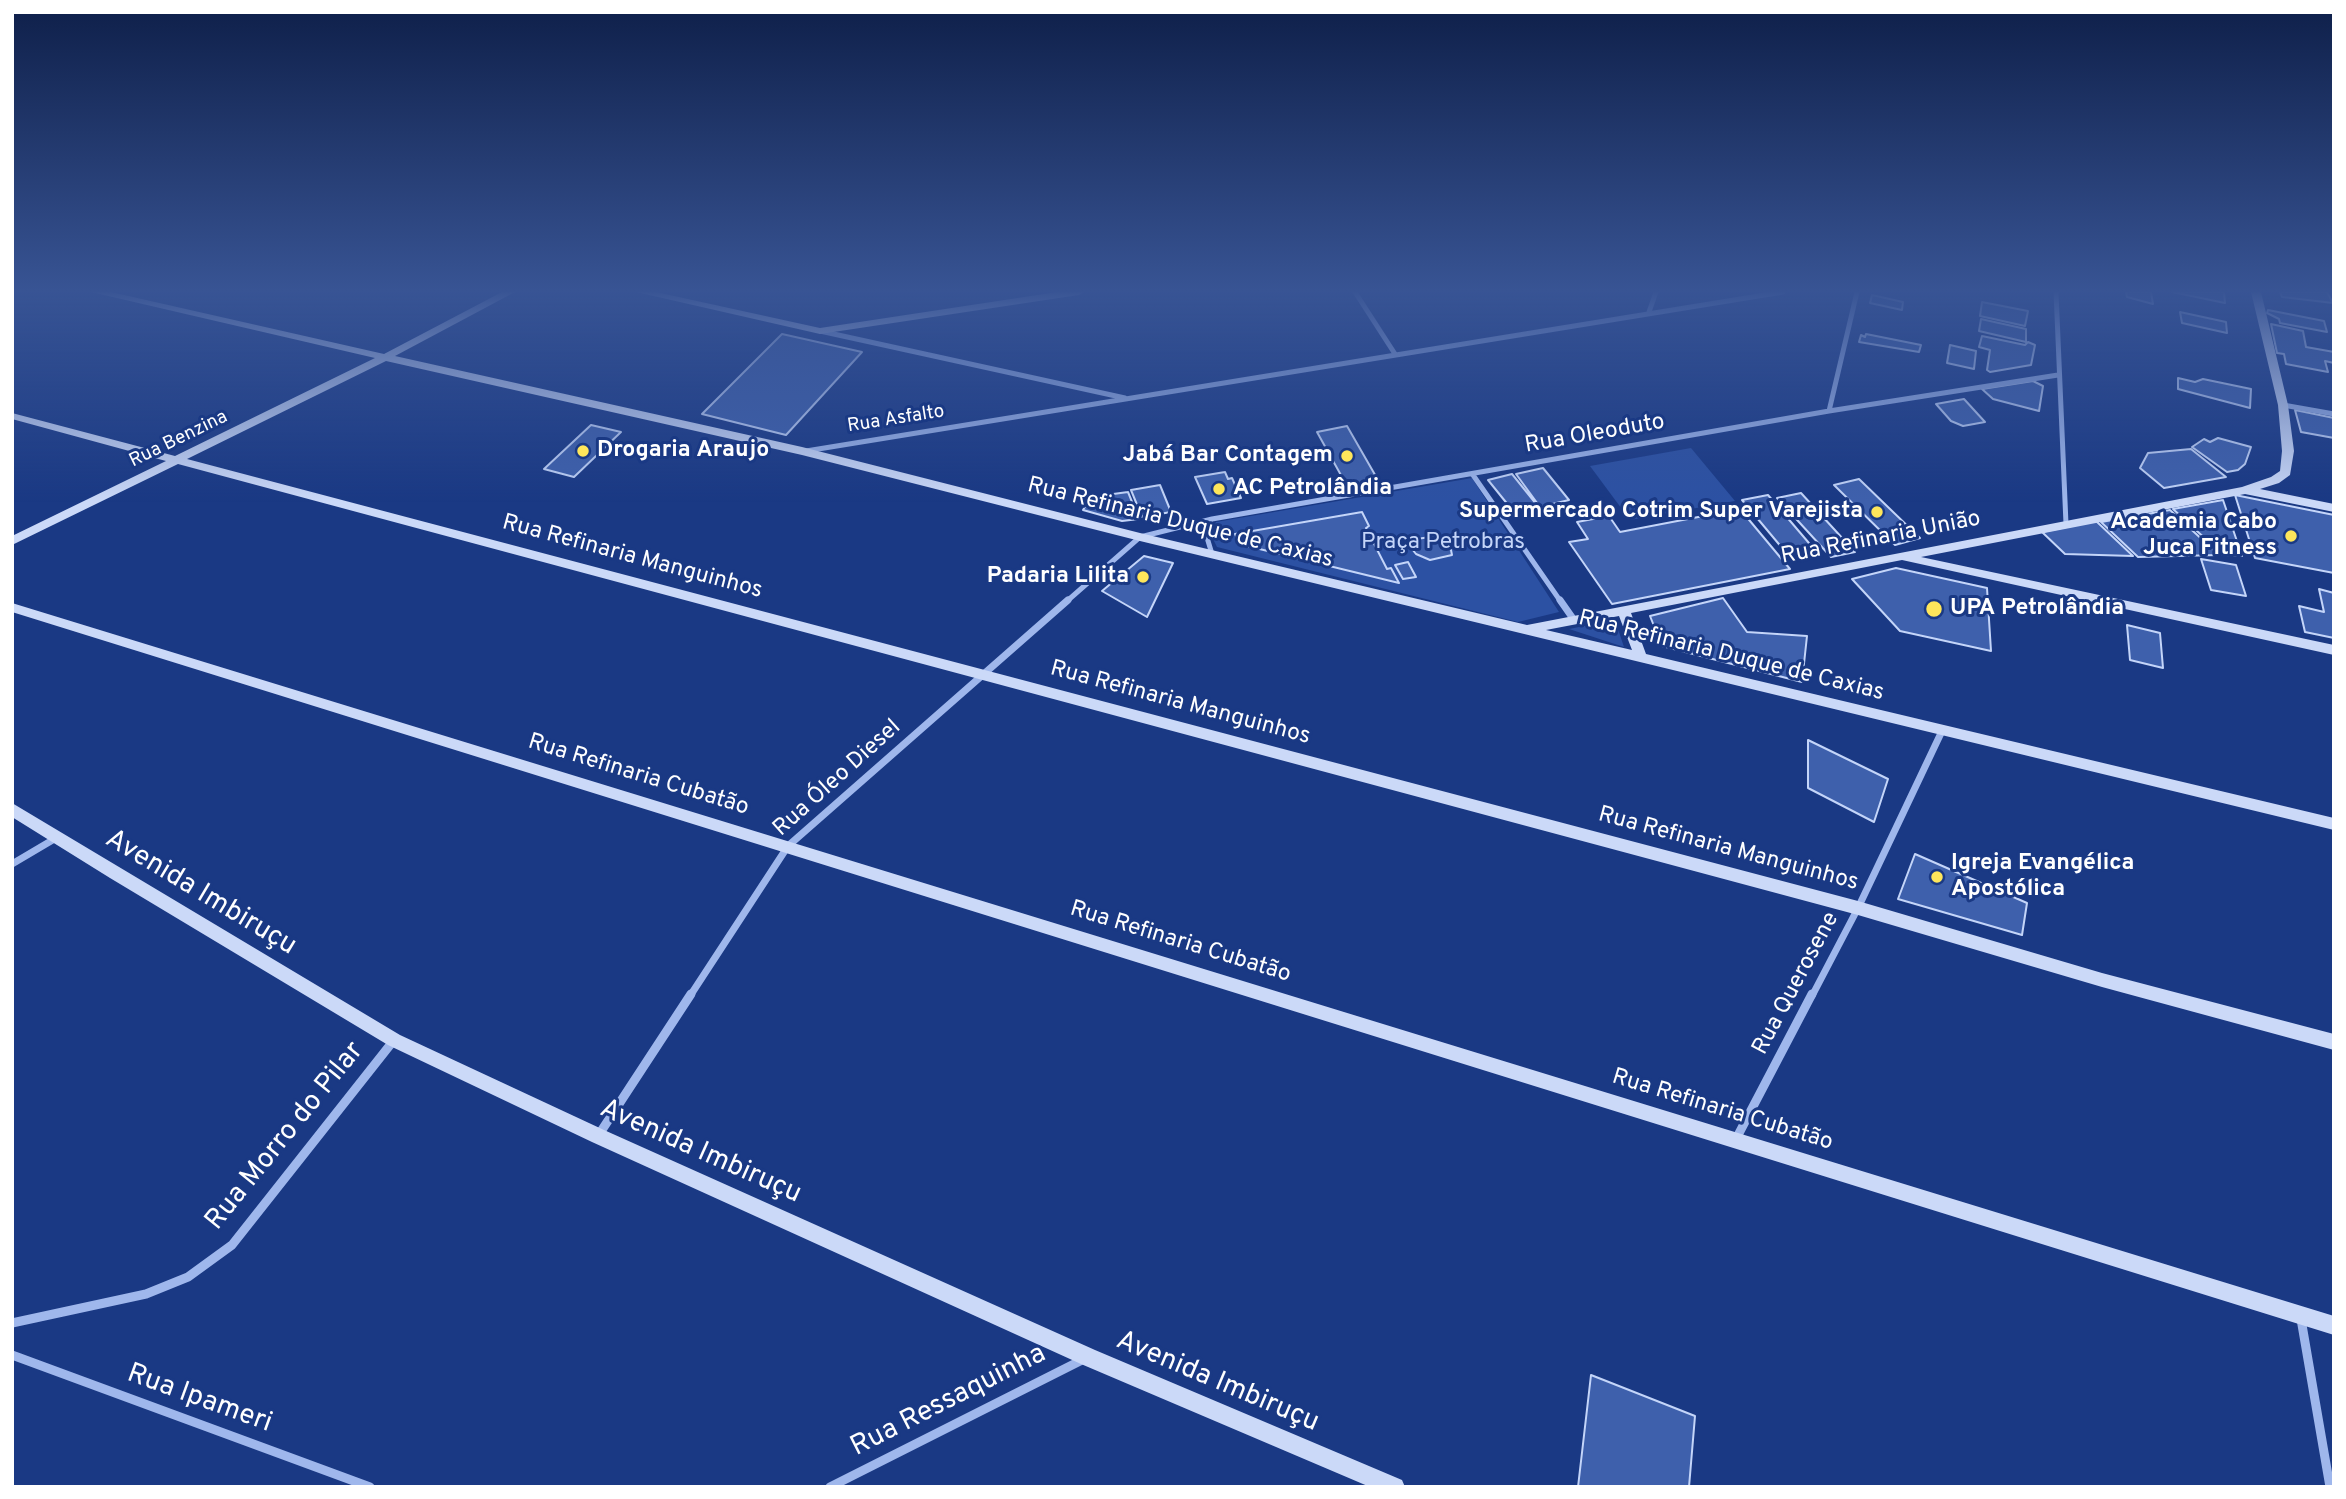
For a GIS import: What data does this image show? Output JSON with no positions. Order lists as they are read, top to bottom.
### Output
{
  "streets": {
    "street": [
      "Rua Asfalto",
      "Rua Oleoduto",
      "Rua Benzina",
      "Rua Refinaria Duque de Caxias",
      "Rua Refinaria União",
      "Rua Refinaria Manguinhos",
      "Rua Refinaria Cubatão",
      "Rua Óleo Diesel",
      "Avenida Imbiruçu",
      "Rua Querosene",
      "Rua Morro do Pilar",
      "Rua Ipameri",
      "Rua Ressaquinha"
    ]
  },
  "crossings": [
    ["Rua Asfalto", "Rua Refinaria Duque de Caxias"],
    ["Rua Oleoduto", "Rua Refinaria Duque de Caxias"],
    ["Rua Oleoduto", "Rua Óleo Diesel"],
    ["Rua Benzina", "Rua Refinaria Manguinhos"],
    ["Rua Refinaria Duque de Caxias", "Rua Refinaria União"],
    ["Rua Refinaria Duque de Caxias", "Rua Óleo Diesel"],
    ["Rua Refinaria Duque de Caxias", "Rua Querosene"],
    ["Rua Refinaria Manguinhos", "Rua Óleo Diesel"],
    ["Rua Refinaria Manguinhos", "Rua Querosene"],
    ["Rua Refinaria Cubatão", "Rua Óleo Diesel"],
    ["Rua Refinaria Cubatão", "Rua Querosene"],
    ["Rua Óleo Diesel", "Avenida Imbiruçu"],
    ["Avenida Imbiruçu", "Rua Morro do Pilar"],
    ["Avenida Imbiruçu", "Rua Ressaquinha"]
  ],
  "parks": ["Praça Petrobras"],
  "places": [
    "Drogaria Araujo",
    "Jabá Bar Contagem",
    "AC Petrolândia",
    "Supermercado Cotrim Super Varejista",
    "Academia Cabo Juca Fitness",
    "Padaria Lilita",
    "UPA Petrolândia",
    "Igreja Evangélica Apostólica"
  ]
}
